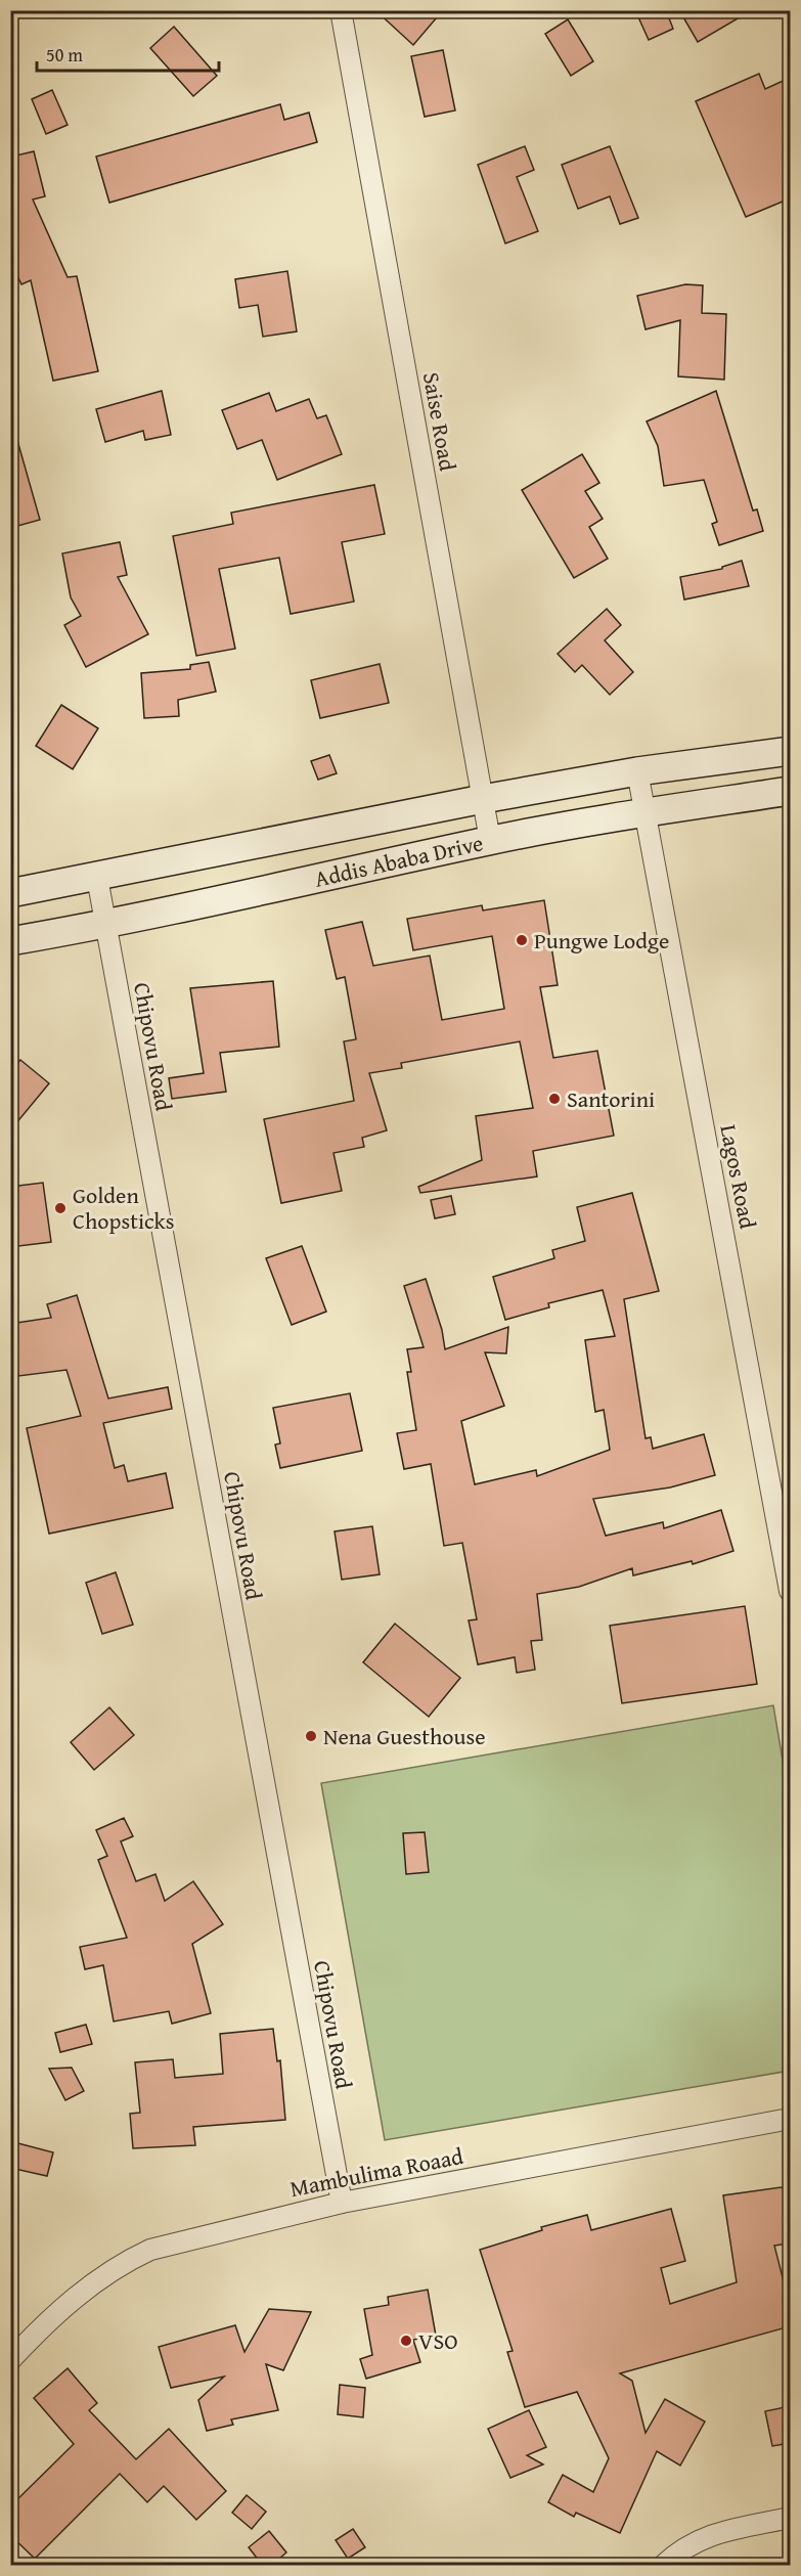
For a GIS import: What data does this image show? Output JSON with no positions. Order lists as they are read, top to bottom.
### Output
{
  "streets": {
    "main road": ["Addis Ababa Drive"],
    "street": [
      "Saise Road",
      "Chipovu Road",
      "Lagos Road",
      "Mambulima Roaad"
    ]
  },
  "crossings": [
    ["Saise Road", "Addis Ababa Drive"],
    ["Addis Ababa Drive", "Chipovu Road"],
    ["Addis Ababa Drive", "Lagos Road"],
    ["Chipovu Road", "Mambulima Roaad"]
  ],
  "places": [
    "Pungwe Lodge",
    "Santorini",
    "Golden Chopsticks",
    "Nena Guesthouse",
    "VSO"
  ],
  "scale_bar": "50 m"
}
